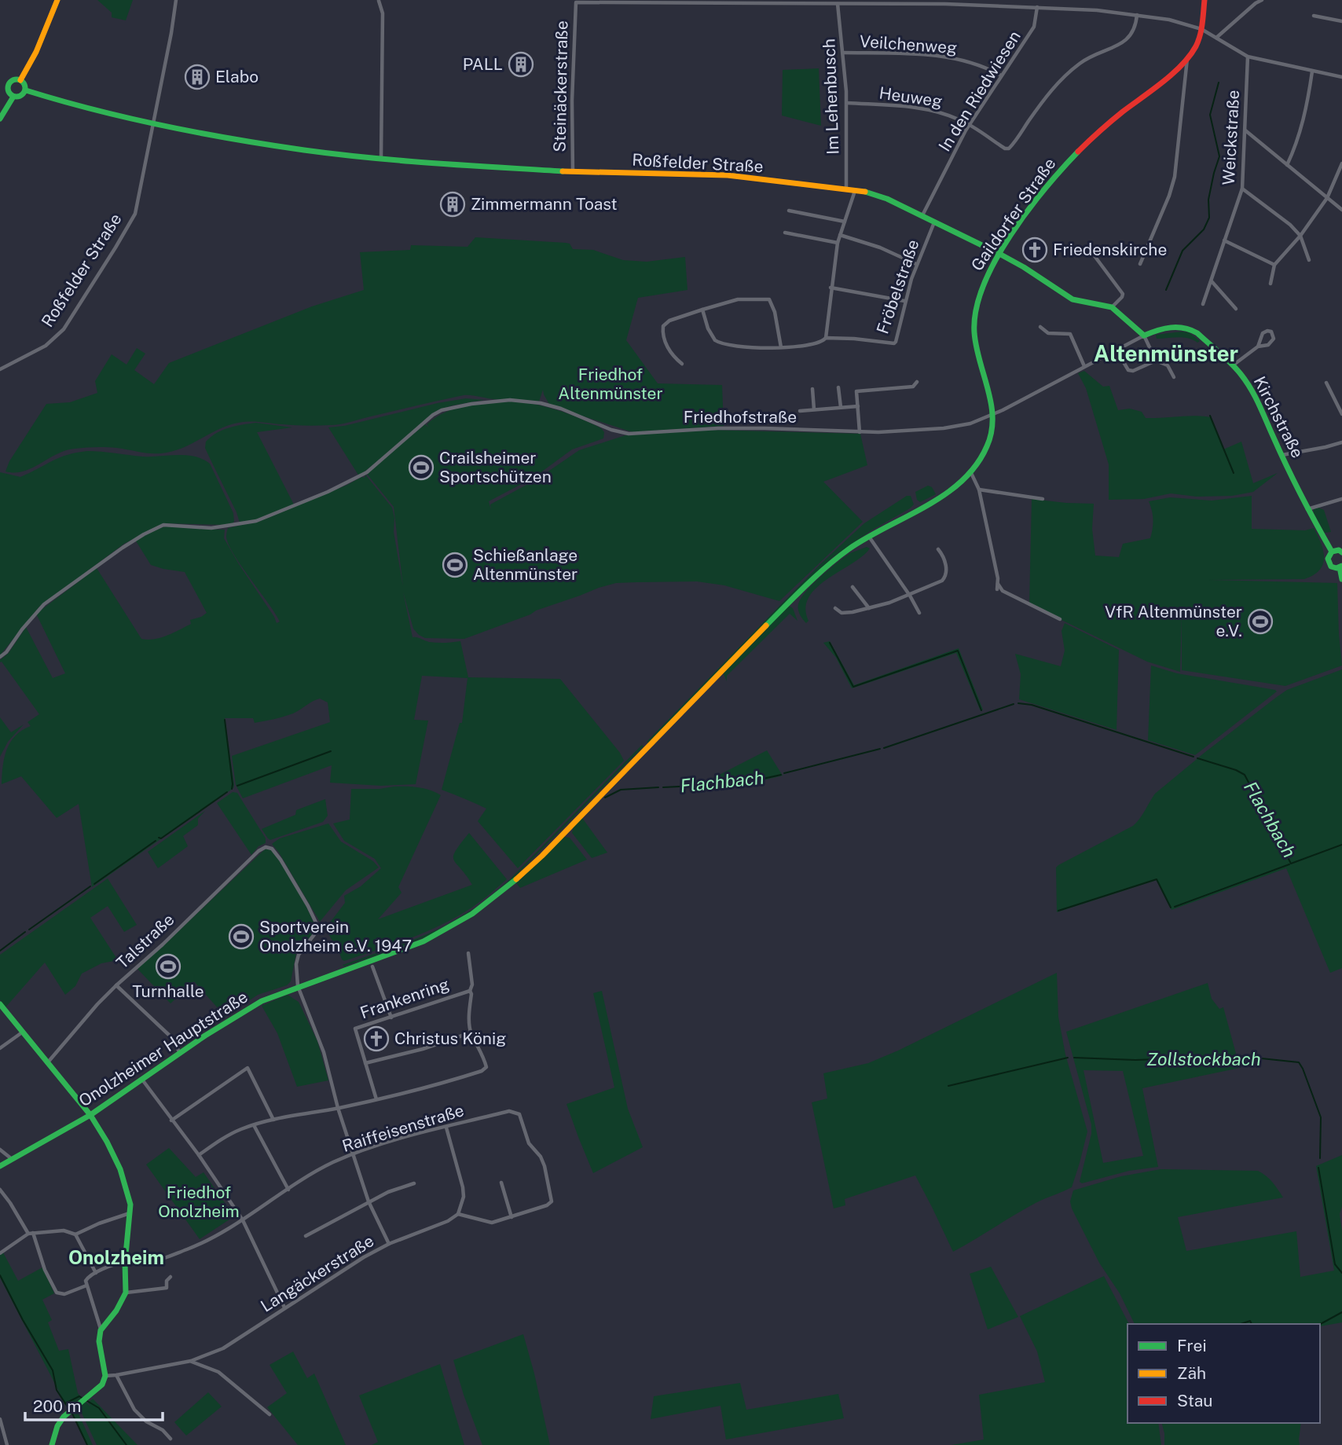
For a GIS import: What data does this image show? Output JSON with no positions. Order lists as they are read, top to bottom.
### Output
{
  "streets": {
    "main road": [
      "Roßfelder Straße",
      "Gaildorfer Straße",
      "Kirchstraße",
      "Onolzheimer Hauptstraße"
    ],
    "street": [
      "Veilchenweg",
      "Steinäckerstraße",
      "In den Riedwiesen",
      "Im Lehenbusch",
      "Heuweg",
      "Weickstraße",
      "Fröbelstraße",
      "Friedhofstraße",
      "Talstraße",
      "Frankenring",
      "Raiffeisenstraße",
      "Langäckerstraße"
    ]
  },
  "crossings": [
    ["Veilchenweg", "In den Riedwiesen"],
    ["Veilchenweg", "Im Lehenbusch"],
    ["Steinäckerstraße", "Im Lehenbusch"],
    ["Steinäckerstraße", "Roßfelder Straße"],
    ["In den Riedwiesen", "Heuweg"],
    ["In den Riedwiesen", "Roßfelder Straße"],
    ["Im Lehenbusch", "Heuweg"],
    ["Im Lehenbusch", "Roßfelder Straße"],
    ["Roßfelder Straße", "Gaildorfer Straße"],
    ["Roßfelder Straße", "Fröbelstraße"],
    ["Gaildorfer Straße", "Friedhofstraße"],
    ["Gaildorfer Straße", "Onolzheimer Hauptstraße"],
    ["Friedhofstraße", "Kirchstraße"],
    ["Talstraße", "Onolzheimer Hauptstraße"],
    ["Raiffeisenstraße", "Langäckerstraße"]
  ],
  "districts": ["Altenmünster", "Onolzheim"],
  "water": ["Flachbach", "Zollstockbach"],
  "parks": ["Friedhof Altenmünster", "Friedhof Onolzheim"],
  "places": {
    "building": ["PALL", "Elabo", "Zimmermann Toast"],
    "church": ["Friedenskirche", "Christus König"],
    "sports": [
      "Crailsheimer Sportschützen",
      "Schießanlage Altenmünster",
      "VfR Altenmünster e.V.",
      "Sportverein Onolzheim e.V. 1947",
      "Turnhalle"
    ]
  },
  "legend": ["Frei", "Zäh", "Stau"],
  "scale_bar": "200 m"
}
